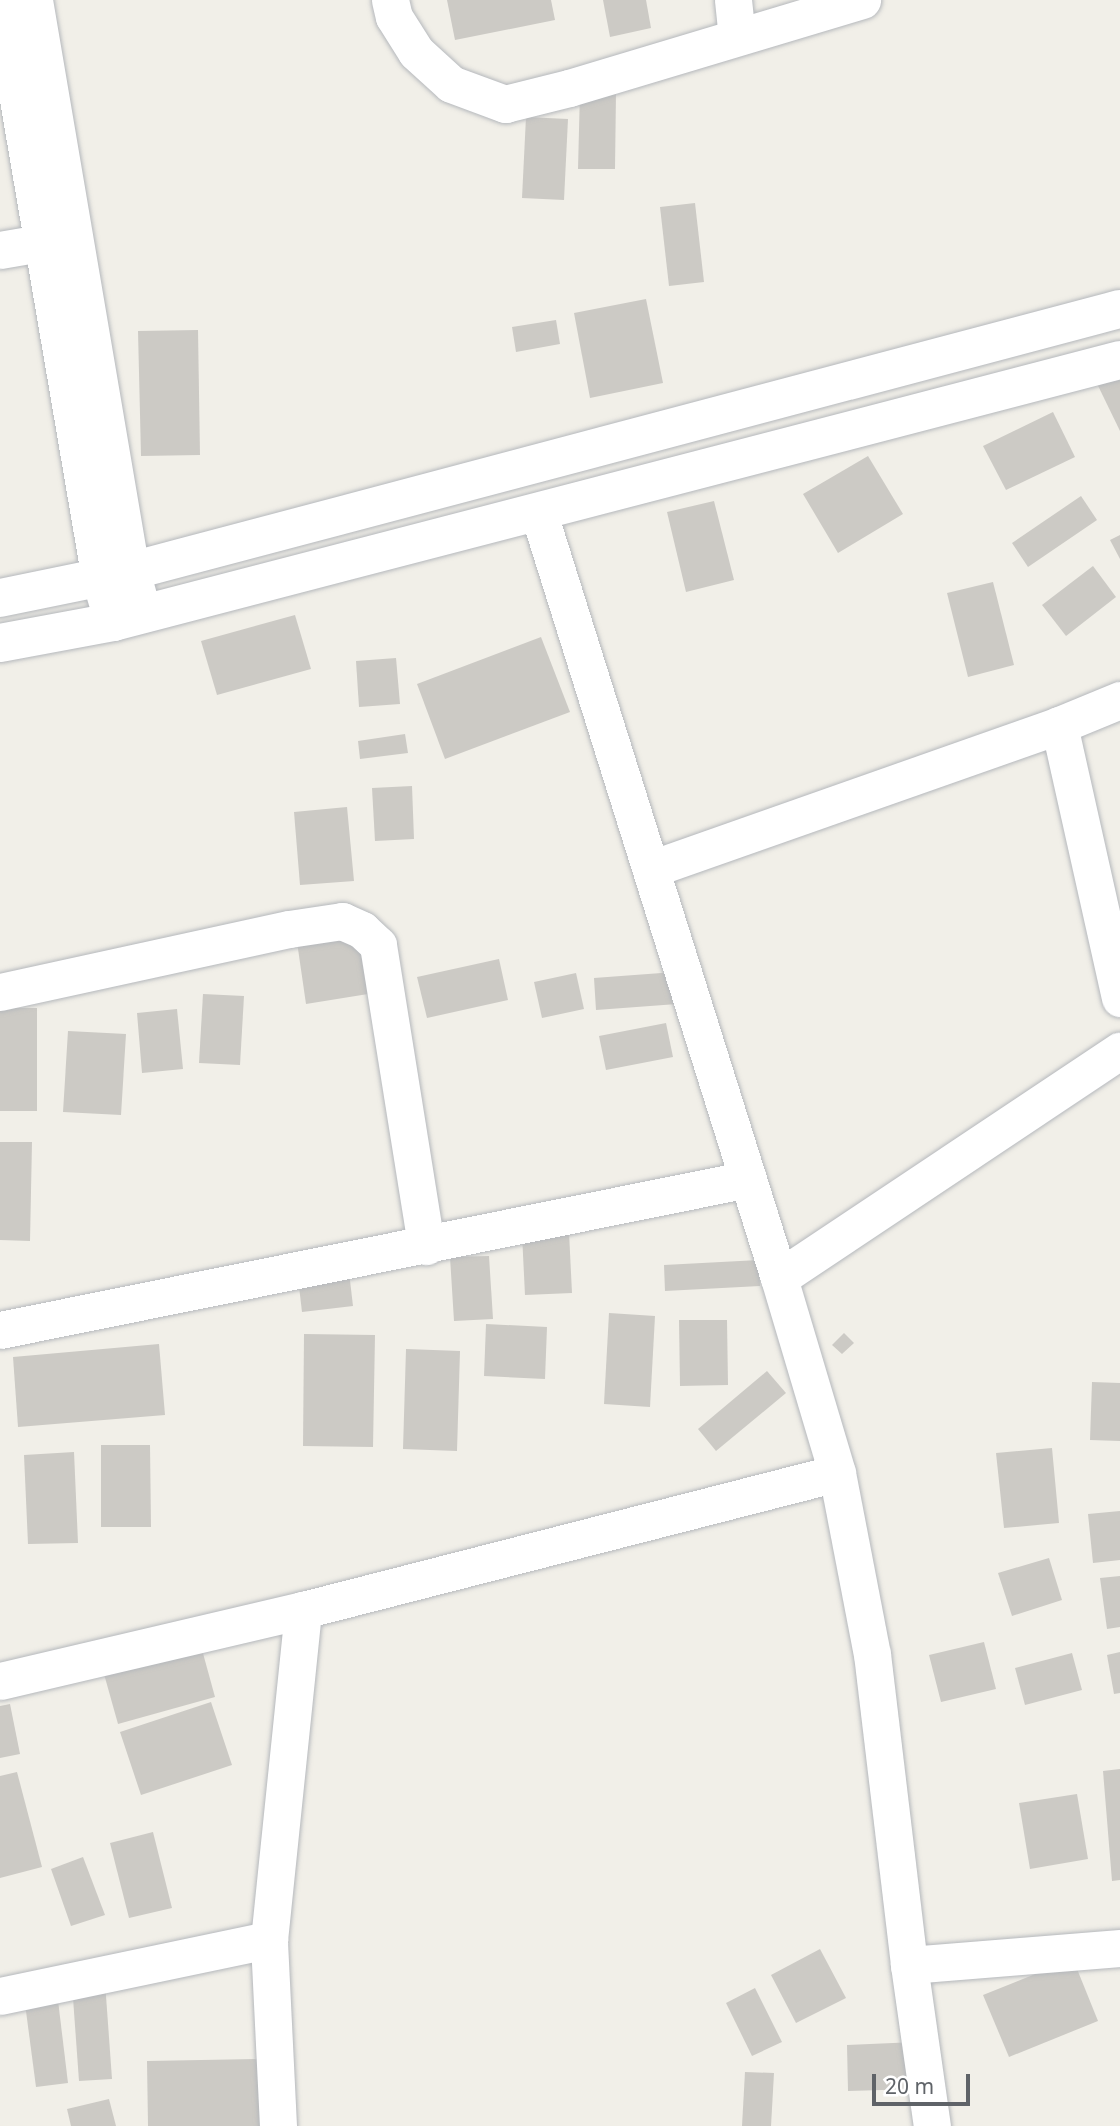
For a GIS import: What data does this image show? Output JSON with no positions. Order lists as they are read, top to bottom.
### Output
{
  "scale_bar": "20 m"
}
